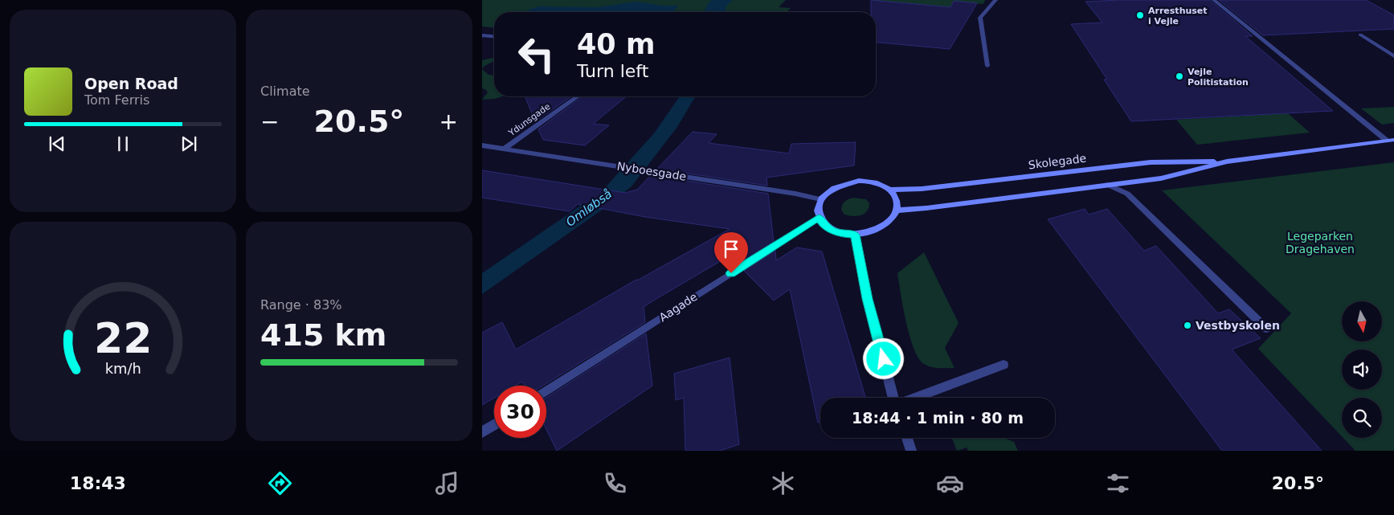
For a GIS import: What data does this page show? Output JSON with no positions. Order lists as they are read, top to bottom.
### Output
{
  "streets": {
    "street": [
      "Ydunsgade",
      "Skolegade",
      "Nyboesgade",
      "Aagade"
    ]
  },
  "crossings": [
    ["Ydunsgade", "Nyboesgade"],
    ["Skolegade", "Nyboesgade"],
    ["Skolegade", "Aagade"],
    ["Nyboesgade", "Aagade"]
  ],
  "water": ["Omløbså"],
  "parks": ["Legeparken Dragehaven"],
  "places": ["Arresthuset i Vejle", "Vejle Politistation", "Vestbyskolen"],
  "north": "bottom",
  "page": {
    "tile": [
      "Climate",
      ["Range · 83%", "415 km"]
    ],
    "turn": ["40 m", "Turn left"],
    "song": ["Open Road", "Tom Ferris"],
    "heat": ["−", "20.5°", "+"],
    "limit": "30",
    "trip": "18:44 · 1 min · 80 m",
    "tabs": ["18:43", "20.5°"],
    "gauge": ["22", "km/h"]
  }
}
